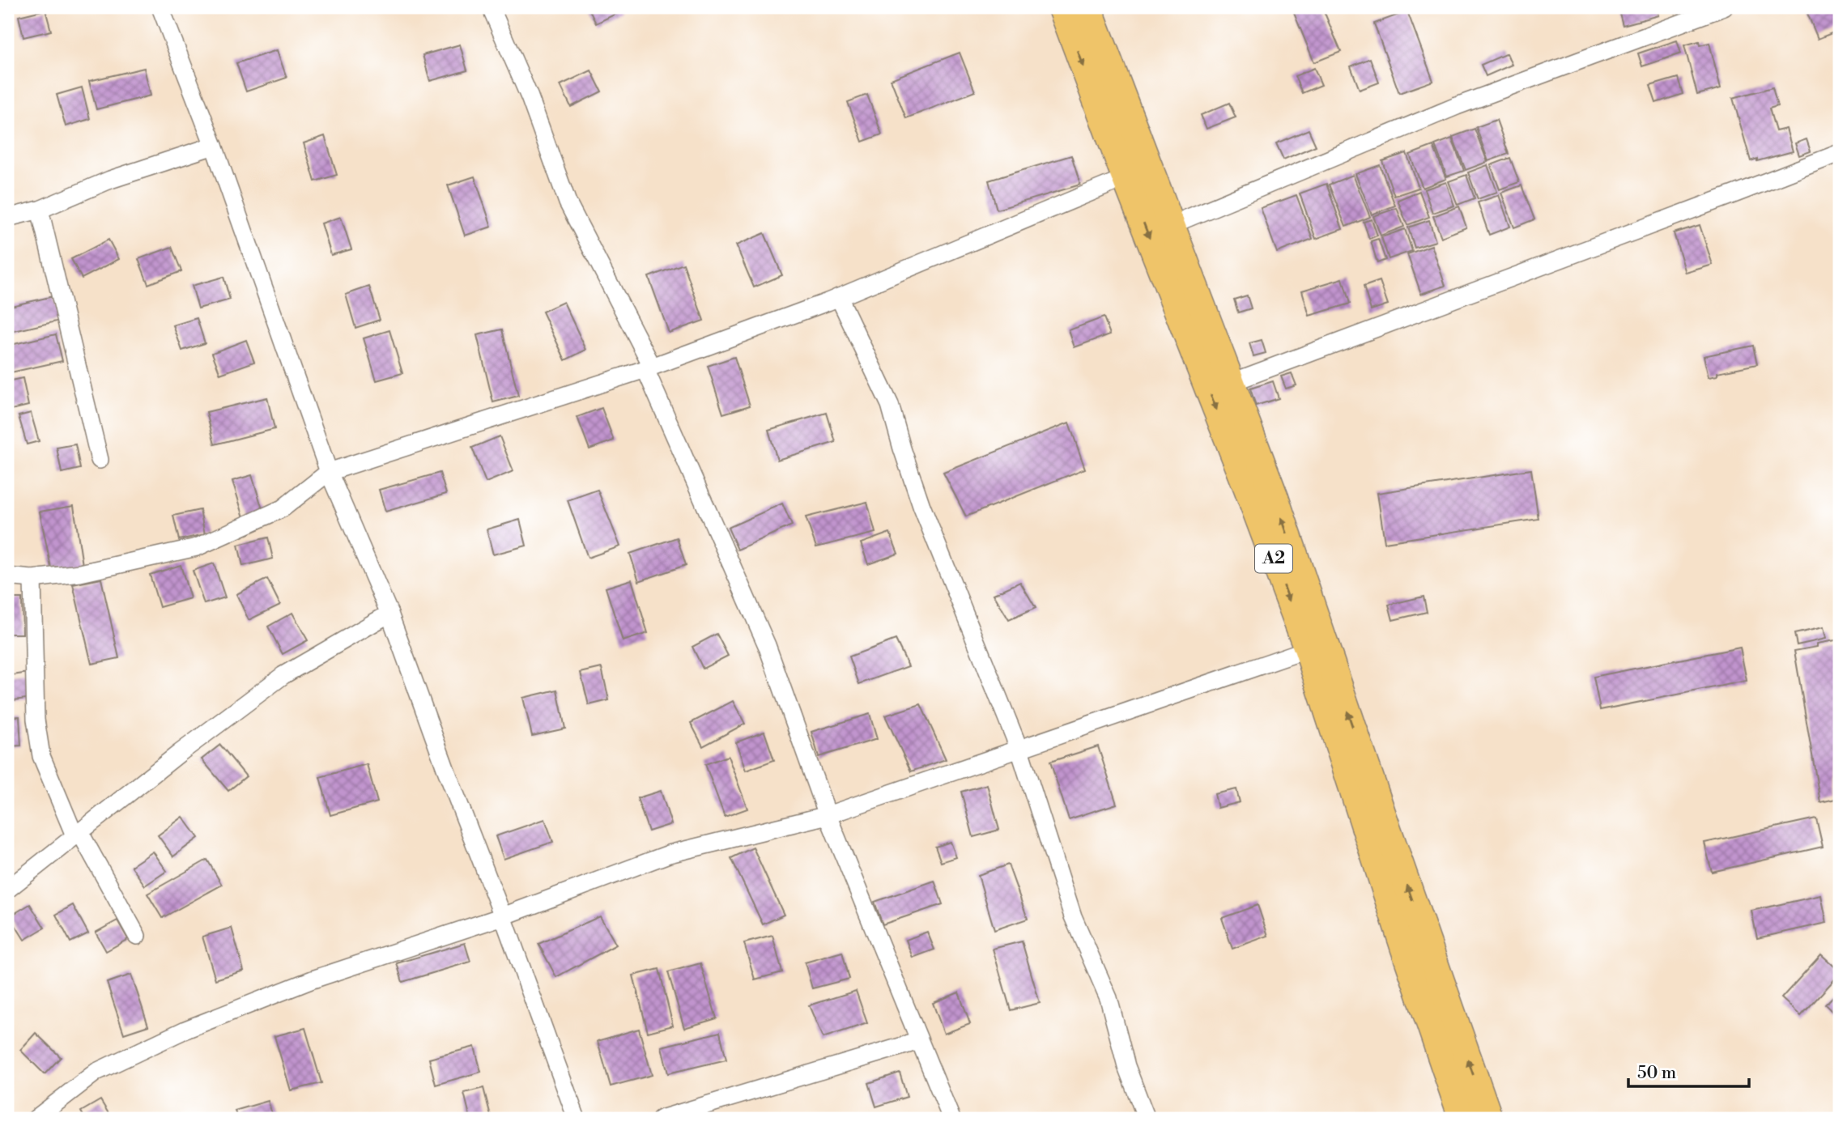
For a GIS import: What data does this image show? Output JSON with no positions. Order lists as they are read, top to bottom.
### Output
{
  "streets": {
    "highway": ["A2"]
  },
  "scale_bar": "50 m"
}
